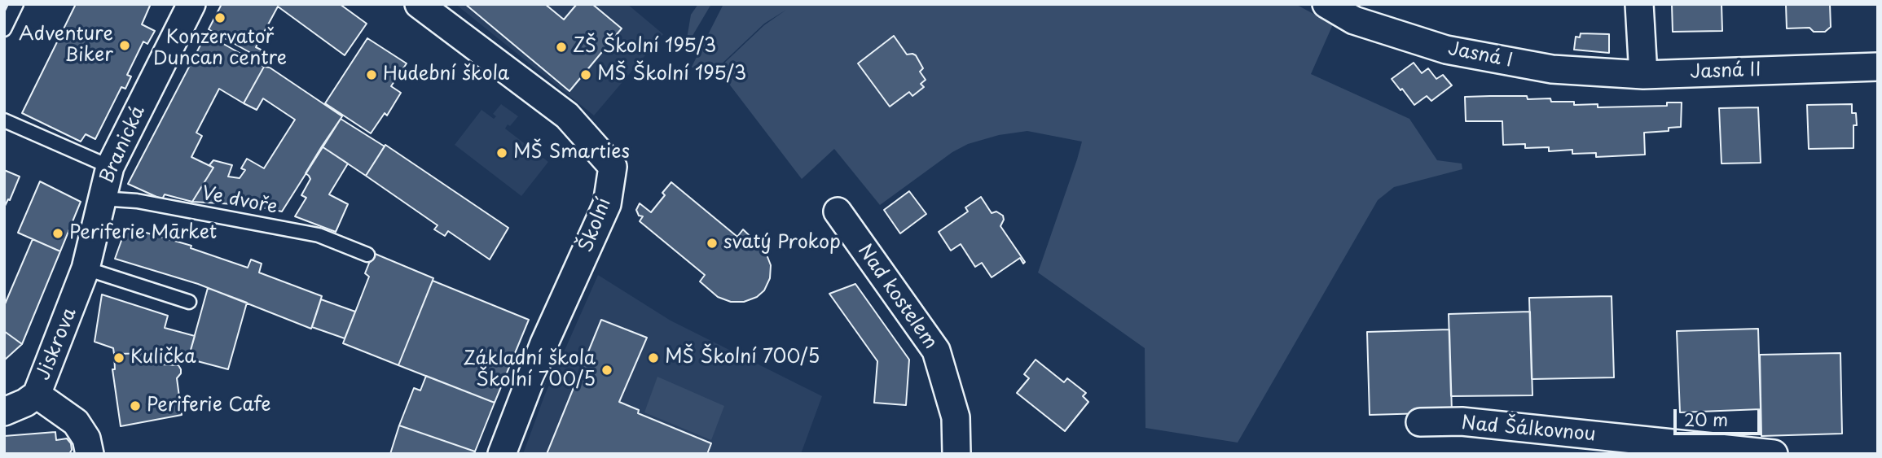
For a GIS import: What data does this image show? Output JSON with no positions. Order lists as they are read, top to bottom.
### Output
{
  "streets": {
    "street": [
      "Jasná I",
      "Jasná II",
      "Branická",
      "Školní",
      "Nad kostelem",
      "Jiskrova",
      "Nad Šálkovnou"
    ],
    "lane": ["Ve dvoře"]
  },
  "crossings": [
    ["Jasná I", "Jasná II"],
    ["Branická", "Ve dvoře"],
    ["Branická", "Jiskrova"]
  ],
  "places": [
    "Konzervatoř Duncan centre",
    "Adventure Biker",
    "ZŠ Školní 195/3",
    "Hudební škola",
    "MŠ Školní 195/3",
    "MŠ Smarties",
    "Periferie Mārket",
    "svatý Prokop",
    "Kulička",
    "MŠ Školní 700/5",
    "Základní škola Školní 700/5",
    "Periferie Cafe"
  ],
  "scale_bar": "20 m"
}
